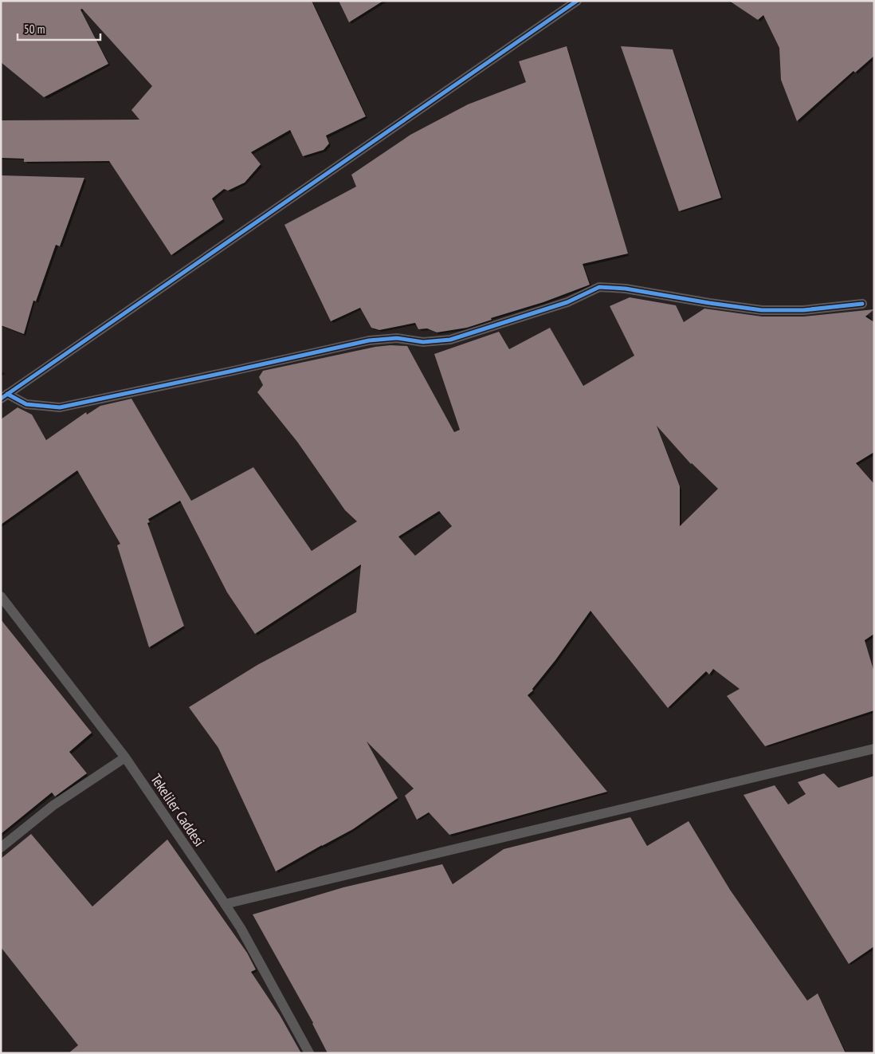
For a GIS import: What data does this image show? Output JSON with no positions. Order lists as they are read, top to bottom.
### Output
{
  "streets": {
    "street": ["Tekeliler Caddesi"]
  },
  "scale_bar": "50 m"
}
